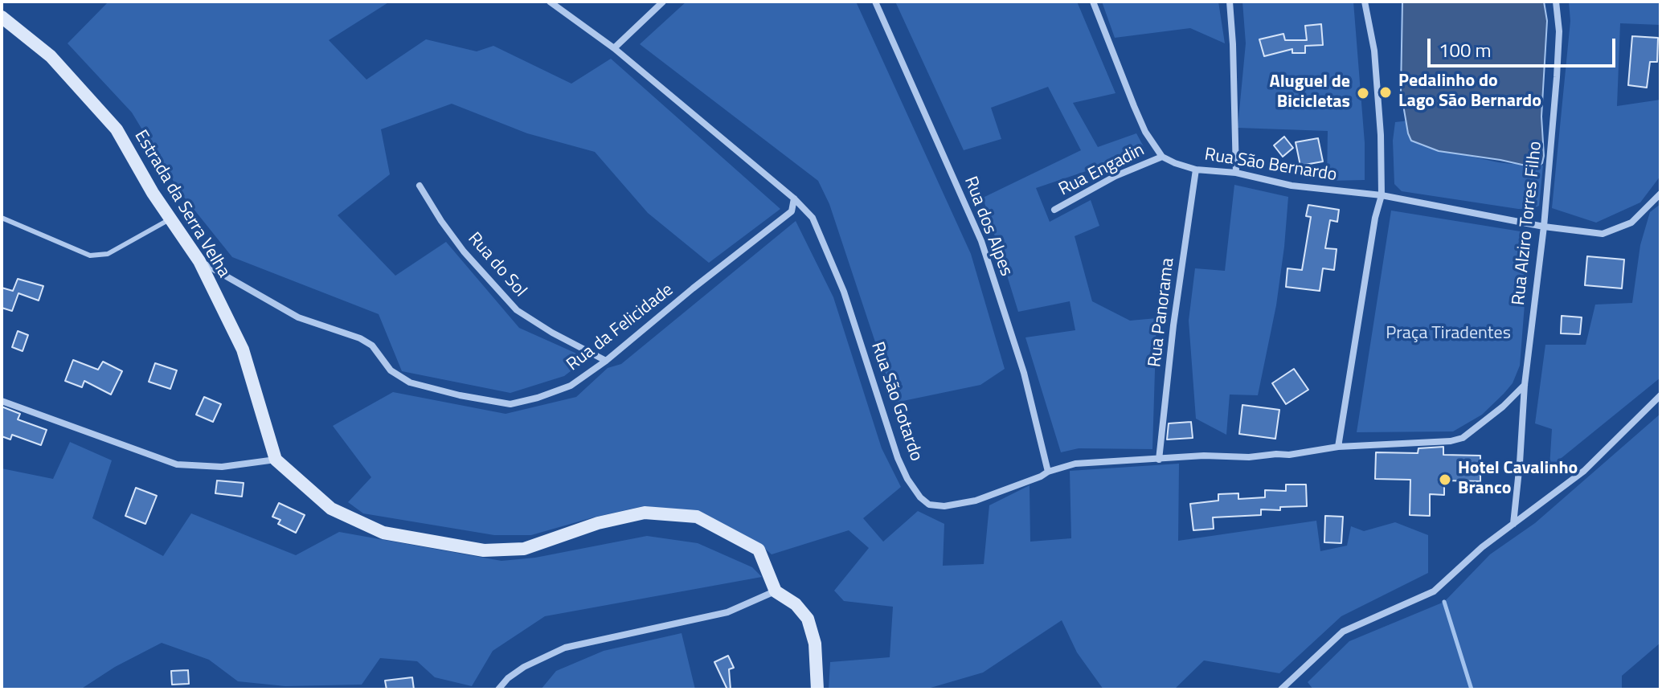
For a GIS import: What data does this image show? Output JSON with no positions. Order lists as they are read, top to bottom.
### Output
{
  "streets": {
    "street": [
      "Rua São Bernardo",
      "Rua Engadin",
      "Estrada da Serra Velha",
      "Rua Alziro Torres Filho",
      "Rua dos Alpes",
      "Rua do Sol",
      "Rua Panorama",
      "Rua da Felicidade",
      "Rua São Gotardo"
    ]
  },
  "crossings": [
    ["Rua São Bernardo", "Rua Engadin"],
    ["Rua São Bernardo", "Rua Alziro Torres Filho"],
    ["Rua São Bernardo", "Rua Panorama"],
    ["Estrada da Serra Velha", "Rua da Felicidade"],
    ["Rua Alziro Torres Filho", "Rua São Gotardo"],
    ["Rua dos Alpes", "Rua São Gotardo"],
    ["Rua do Sol", "Rua da Felicidade"],
    ["Rua Panorama", "Rua São Gotardo"],
    ["Rua da Felicidade", "Rua São Gotardo"]
  ],
  "parks": ["Praça Tiradentes"],
  "places": ["Pedalinho do Lago São Bernardo", "Aluguel de Bicicletas", "Hotel Cavalinho Branco"],
  "scale_bar": "100 m"
}
